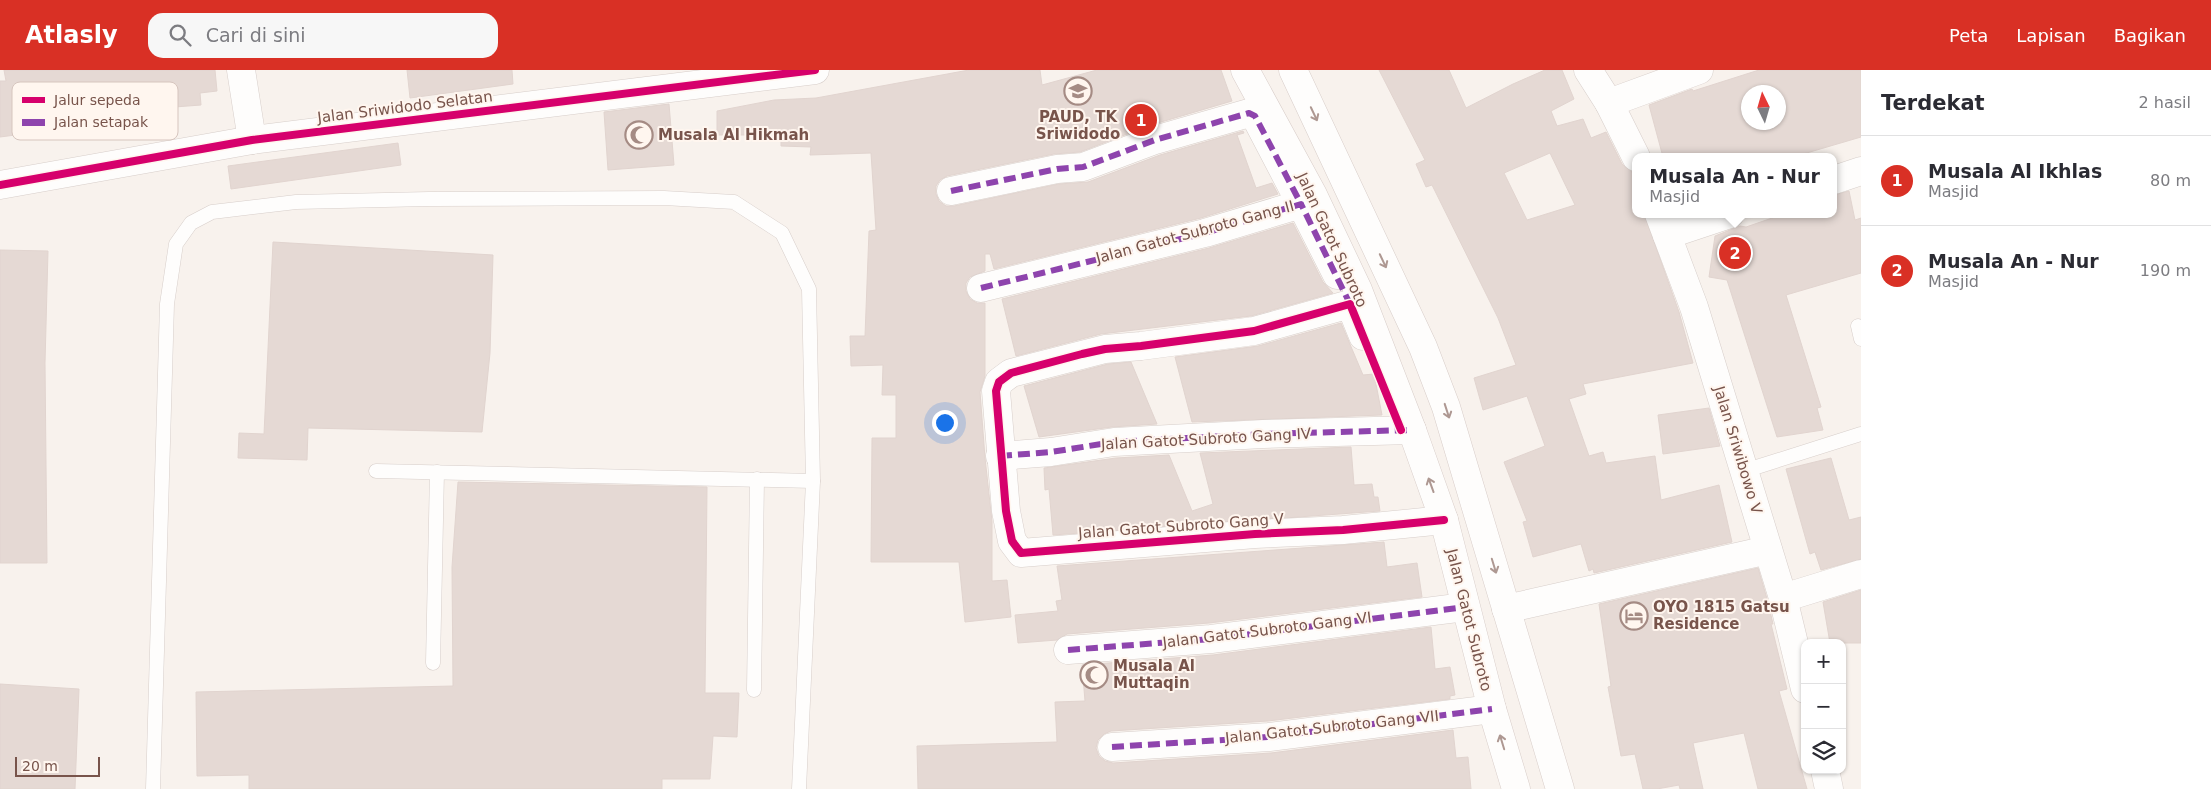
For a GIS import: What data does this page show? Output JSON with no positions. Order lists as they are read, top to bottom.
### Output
{
  "streets": {
    "street": [
      "Jalan Sriwidodo Selatan",
      "Jalan Gatot Subroto Gang II",
      "Jalan Gatot Subroto",
      "Jalan Gatot Subroto Gang IV",
      "Jalan Sriwibowo V",
      "Jalan Gatot Subroto Gang V",
      "Jalan Gatot Subroto Gang VI",
      "Jalan Gatot Subroto Gang VII"
    ]
  },
  "crossings": [
    ["Jalan Gatot Subroto Gang II", "Jalan Gatot Subroto"],
    ["Jalan Gatot Subroto Gang II", "Jalan Gatot Subroto Gang IV"],
    ["Jalan Gatot Subroto", "Jalan Gatot Subroto Gang IV"],
    ["Jalan Gatot Subroto", "Jalan Gatot Subroto Gang V"],
    ["Jalan Gatot Subroto", "Jalan Gatot Subroto Gang VI"],
    ["Jalan Gatot Subroto", "Jalan Gatot Subroto Gang VII"],
    ["Jalan Gatot Subroto Gang IV", "Jalan Gatot Subroto Gang V"]
  ],
  "places": {
    "school or university": ["PAUD, TK Sriwidodo"],
    "mosque": ["Musala Al Hikmah", "Musala Al Muttaqin"],
    "hotel": ["OYO 1815 Gatsu Residence"]
  },
  "legend": ["Jalur sepeda", "Jalan setapak"],
  "scale_bar": "20 m",
  "north": "top",
  "page": {
    "header": "Atlasly",
    "search": "Cari di sini",
    "nav": ["Peta", "Lapisan", "Bagikan"],
    "heading": ["Terdekat", "2 hasil"],
    "pins": ["1", "2"],
    "list": [
      {
        "mark": "1",
        "name": "Musala Al Ikhlas",
        "note": "Masjid",
        "value": "80 m"
      },
      {
        "mark": "2",
        "name": "Musala An - Nur",
        "note": "Masjid",
        "value": "190 m"
      }
    ],
    "popup": ["Musala An - Nur", "Masjid"],
    "map_buttons": ["+", "−"],
    "scale": "20 m"
  }
}
